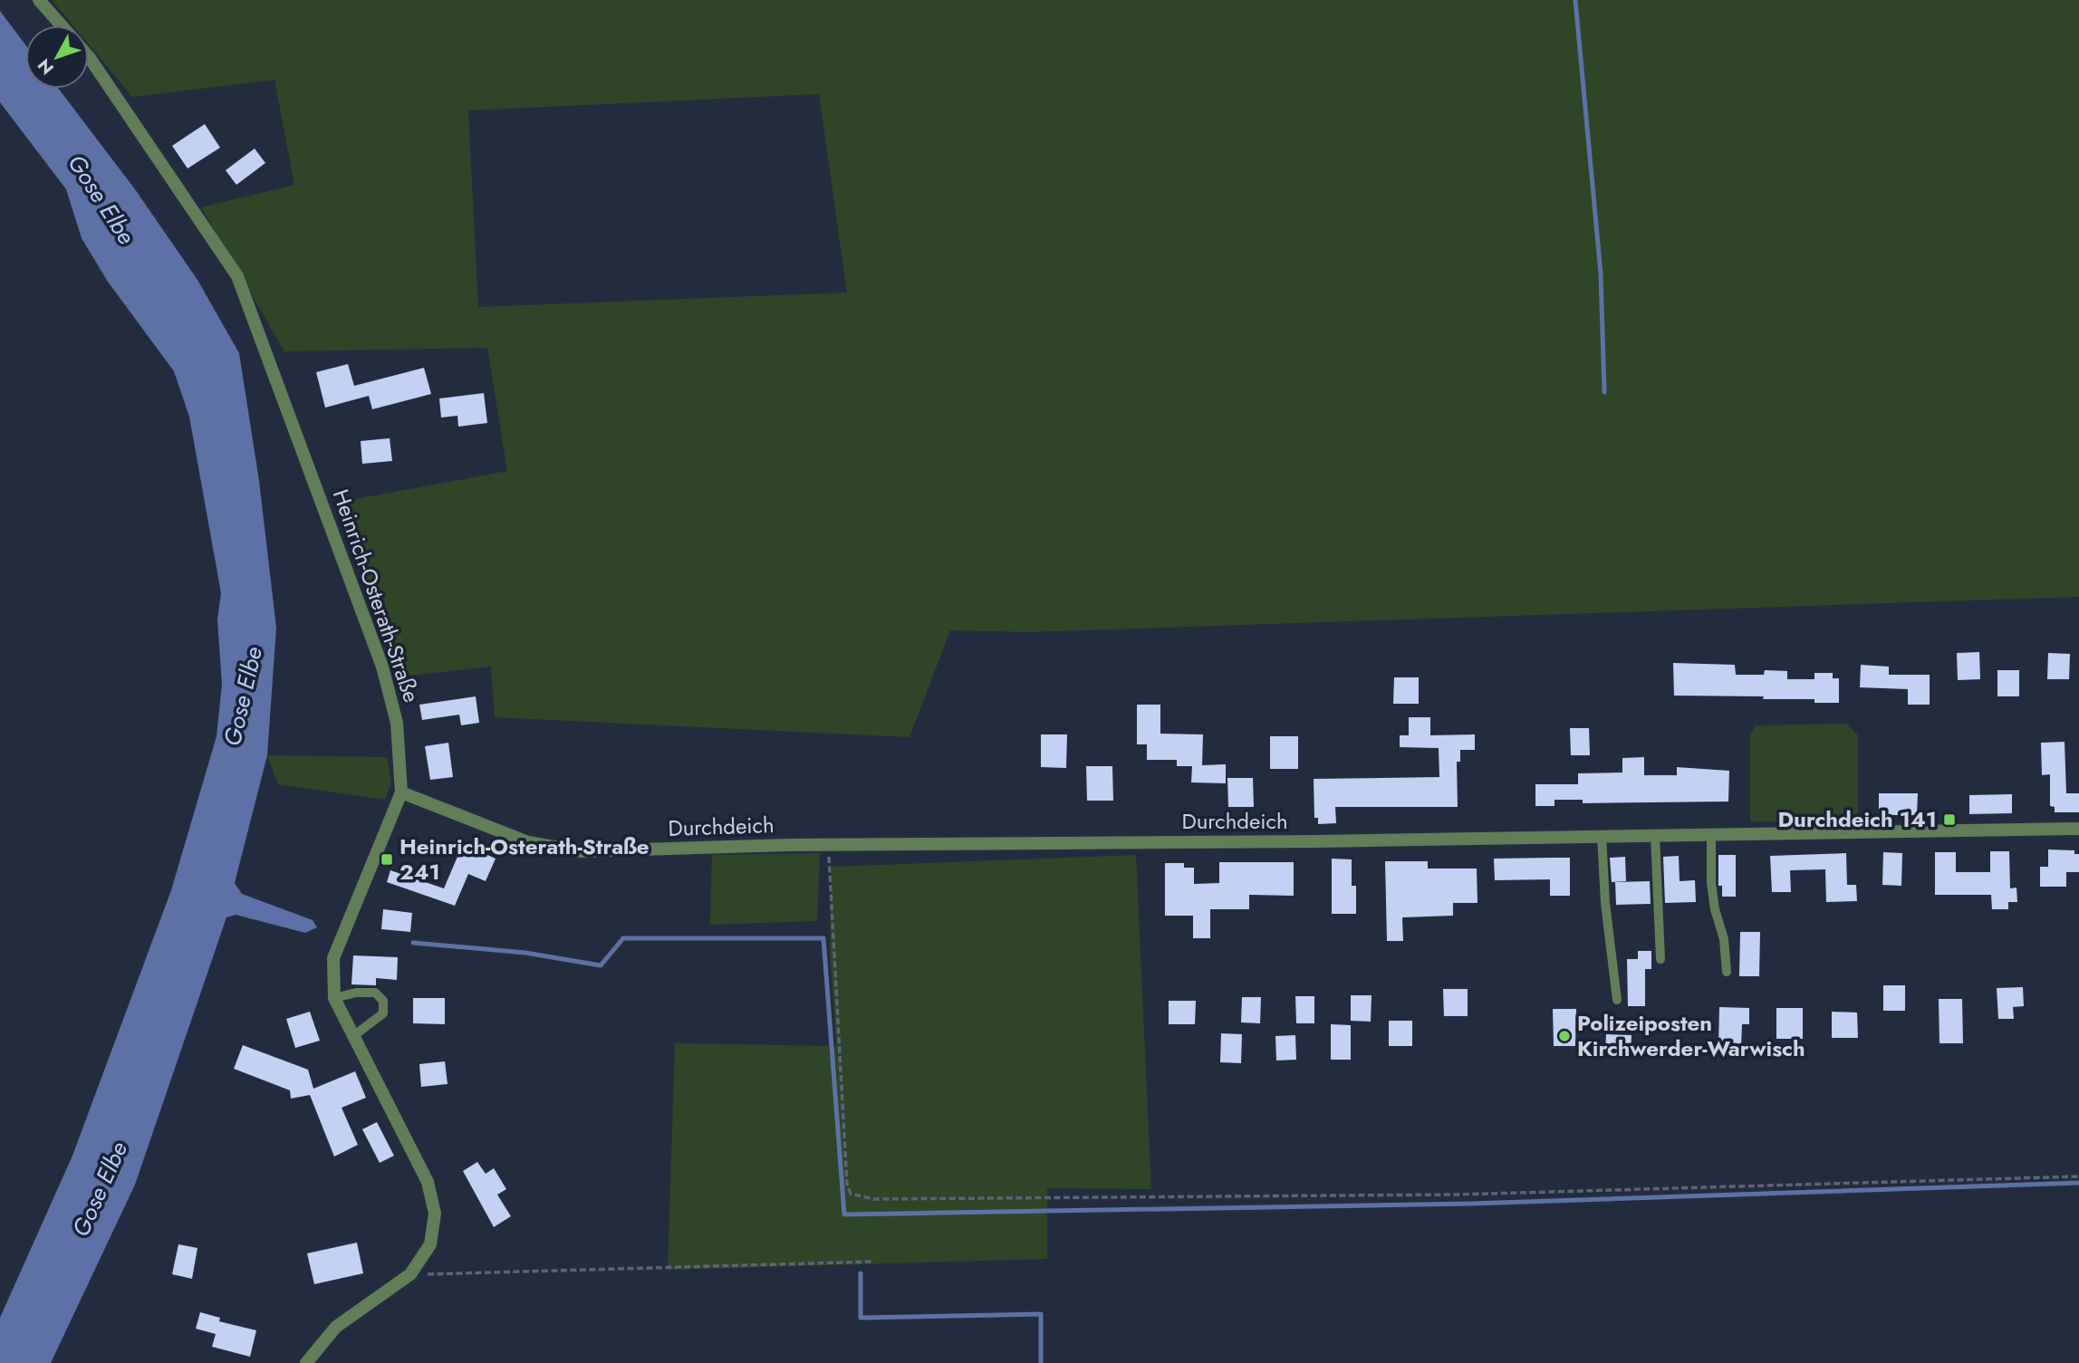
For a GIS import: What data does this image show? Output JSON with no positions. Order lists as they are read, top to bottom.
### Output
{
  "streets": {
    "street": ["Heinrich-Osterath-Straße", "Durchdeich"]
  },
  "crossings": [
    ["Heinrich-Osterath-Straße", "Durchdeich"]
  ],
  "water": ["Gose Elbe"],
  "places": {
    "transit": ["Durchdeich 141", "Heinrich-Osterath-Straße 241"],
    "other": ["Polizeiposten Kirchwerder-Warwisch"]
  },
  "north": "bottom left"
}
